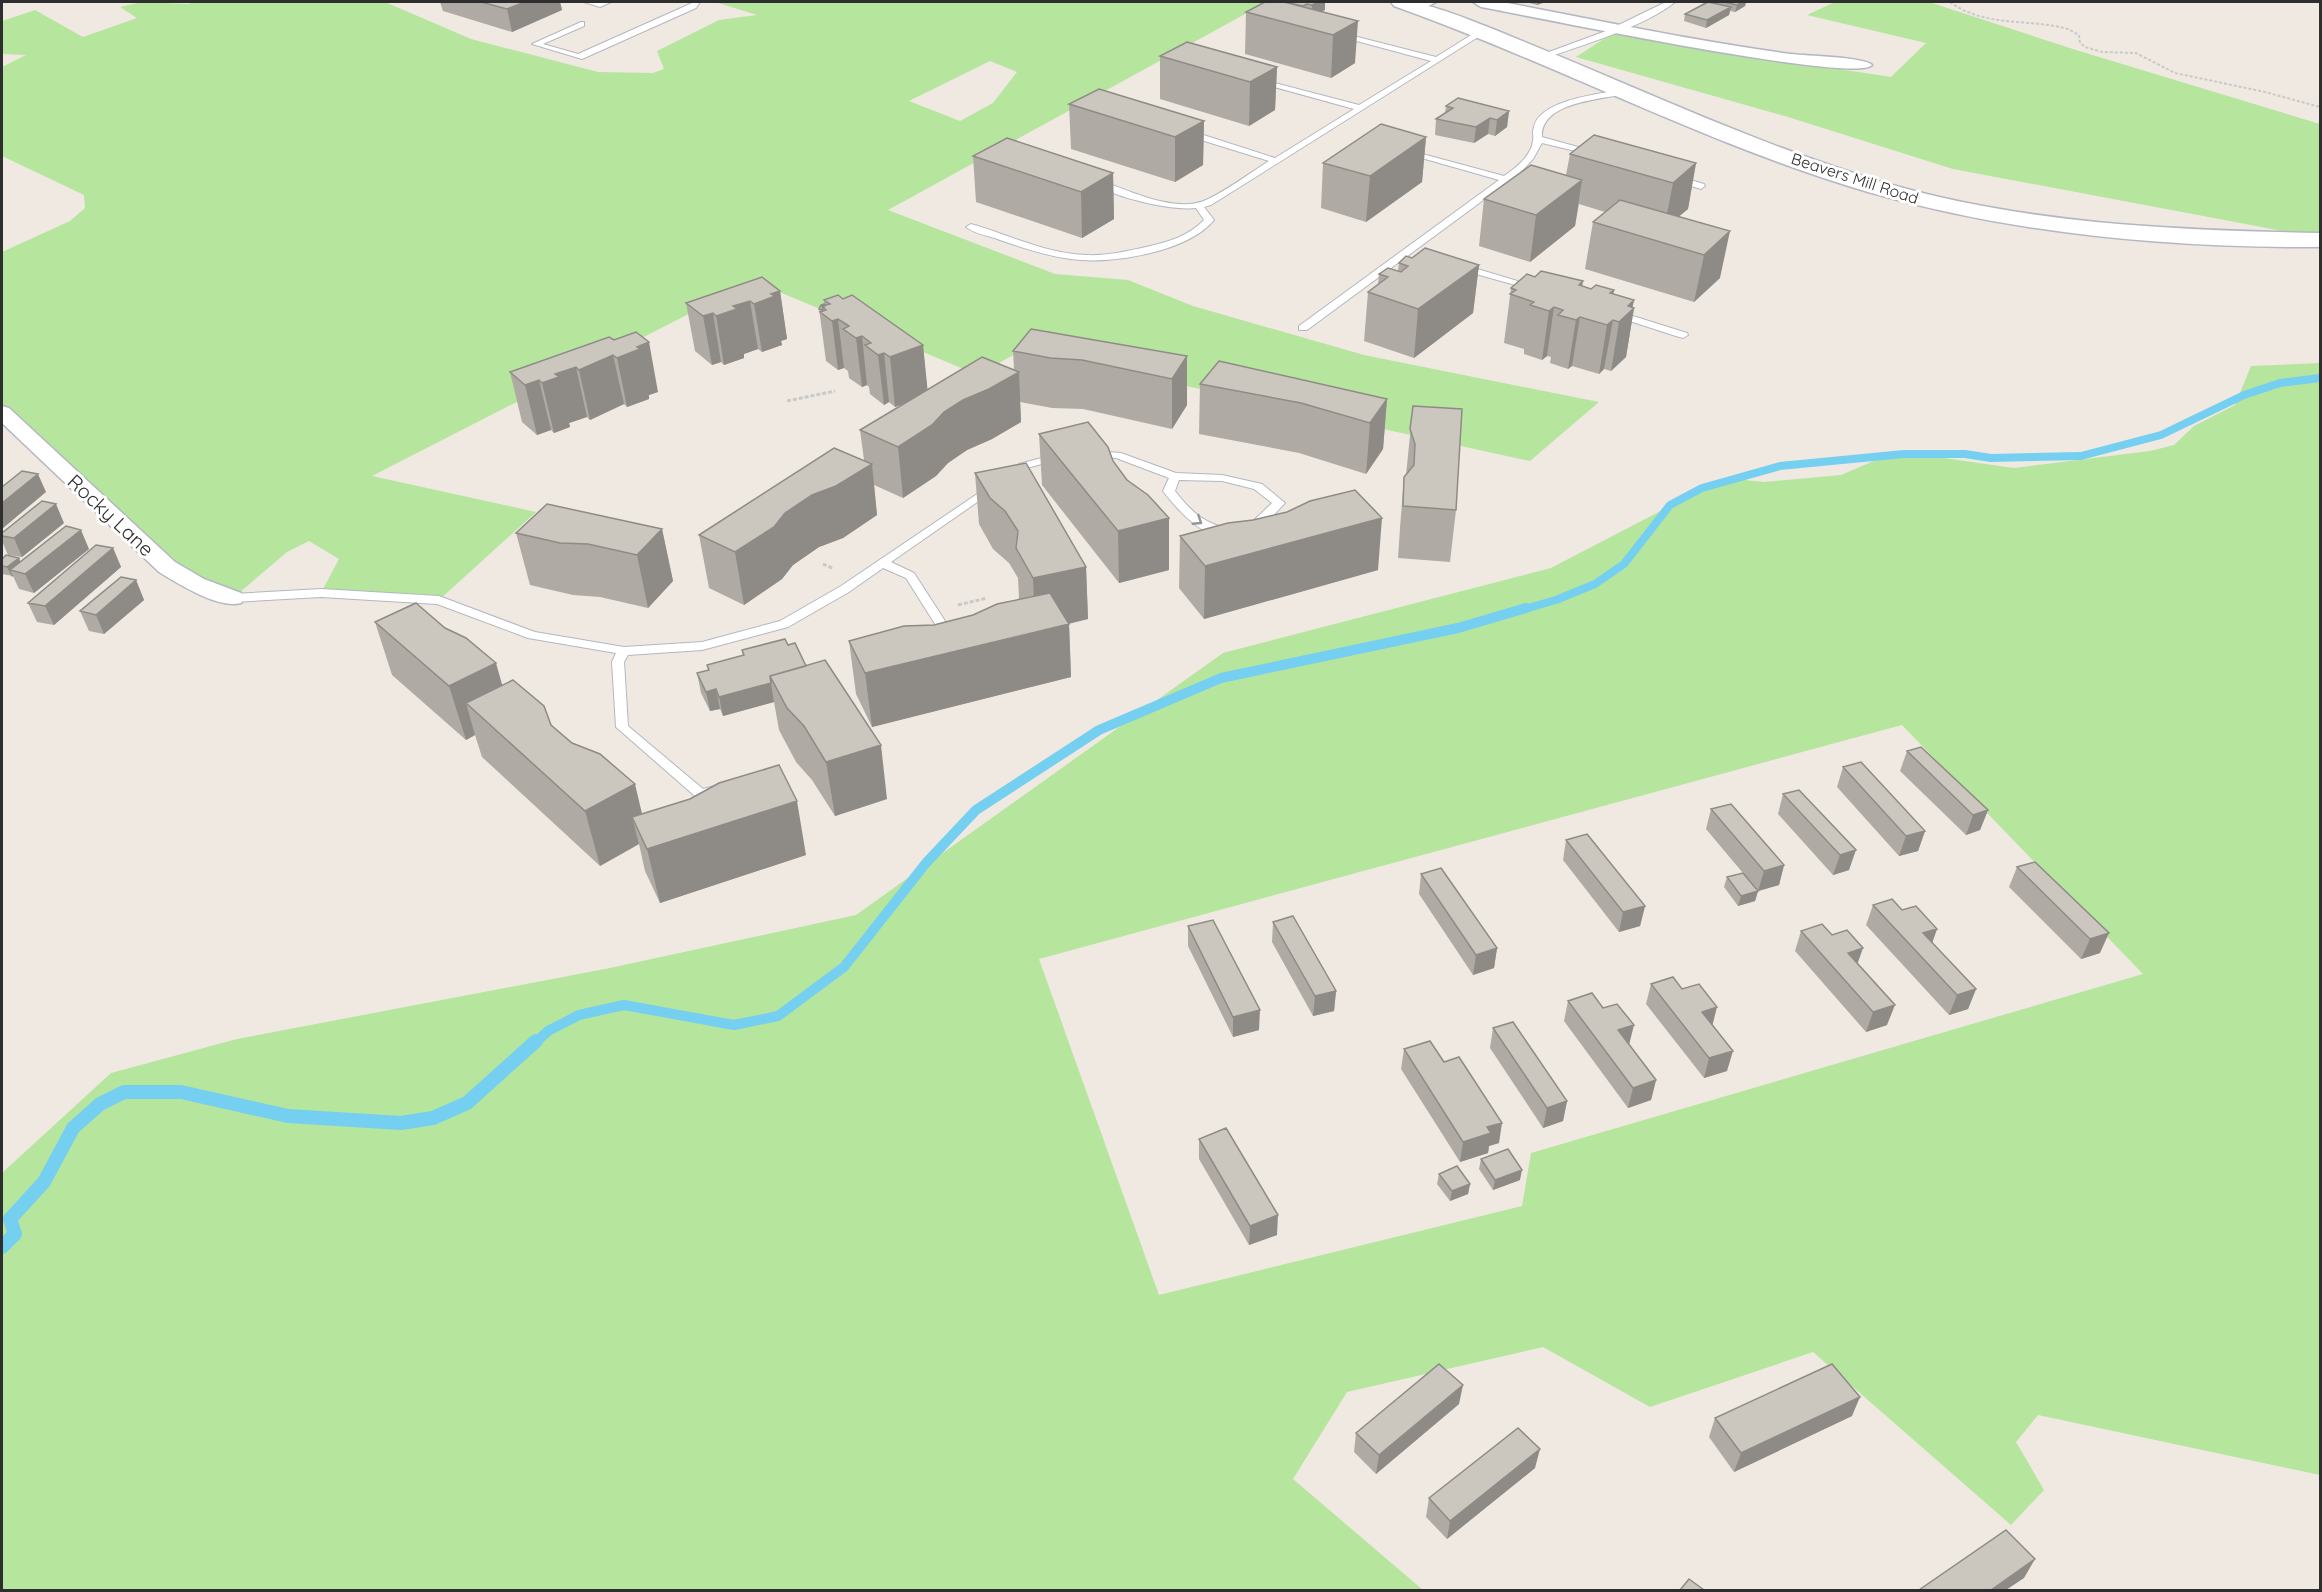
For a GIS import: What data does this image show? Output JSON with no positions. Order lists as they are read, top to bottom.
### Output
{
  "streets": {
    "street": ["Beavers Mill Road", "Rocky Lane"]
  }
}
